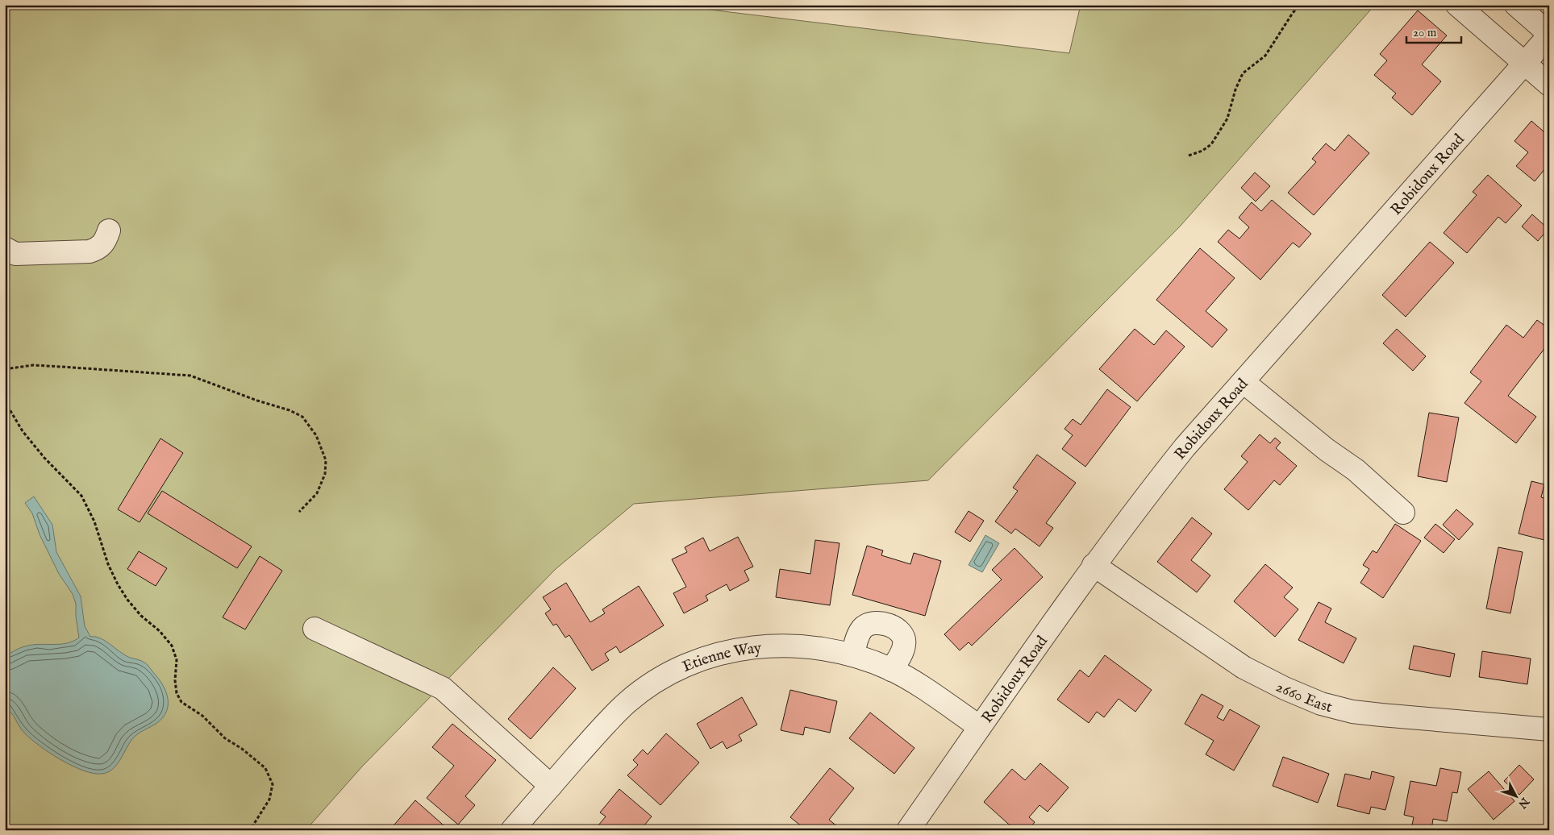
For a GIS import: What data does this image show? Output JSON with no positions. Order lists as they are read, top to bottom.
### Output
{
  "streets": {
    "street": ["Robidoux Road", "Etienne Way", "2660 East"]
  },
  "crossings": [
    ["Robidoux Road", "Etienne Way"],
    ["Robidoux Road", "2660 East"]
  ],
  "scale_bar": "20 m",
  "north": "bottom right"
}
